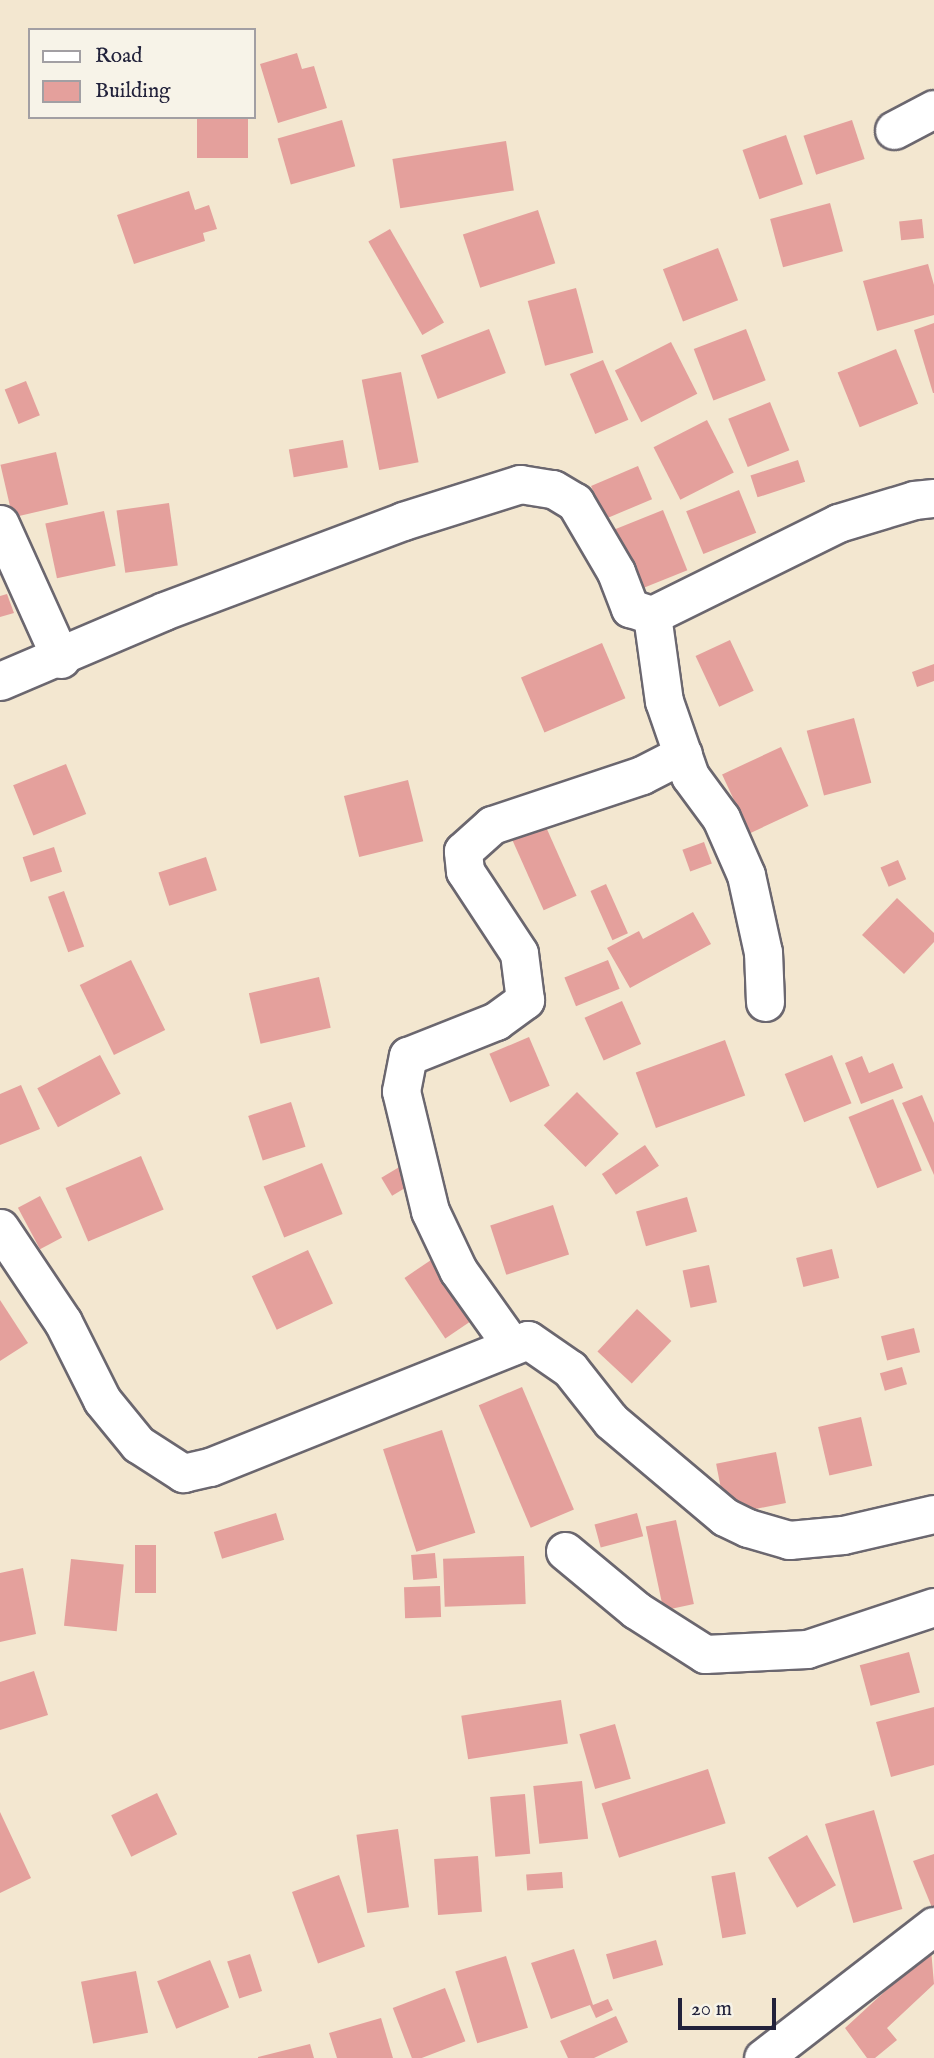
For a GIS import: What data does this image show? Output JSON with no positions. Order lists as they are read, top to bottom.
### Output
{
  "legend": ["Road", "Building"],
  "scale_bar": "20 m"
}
